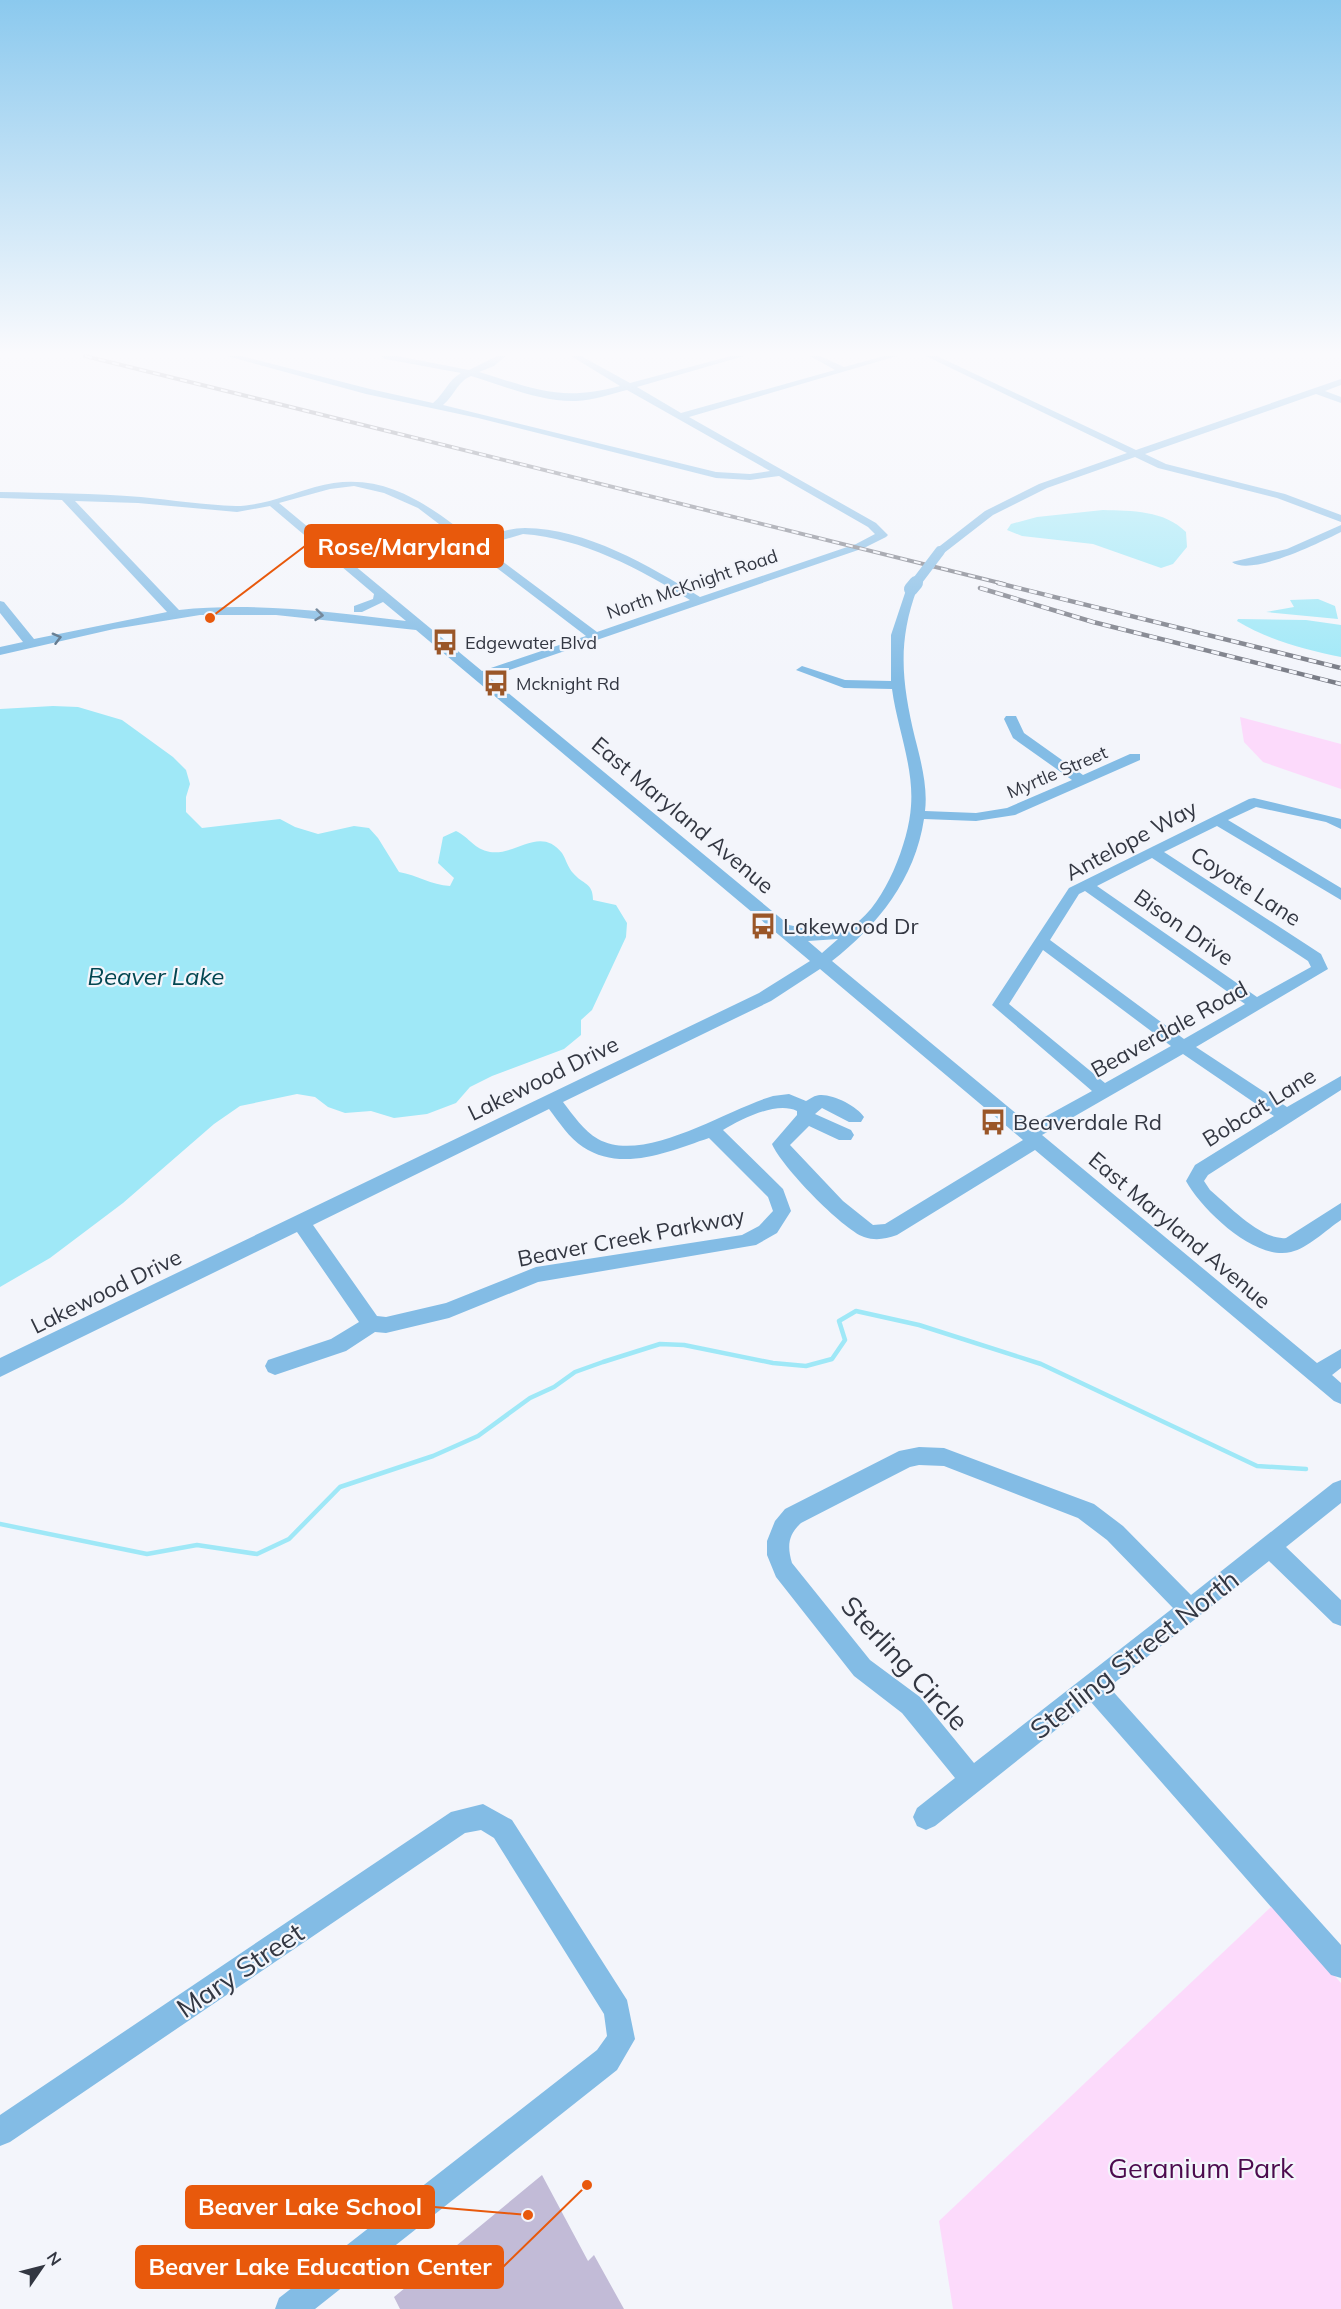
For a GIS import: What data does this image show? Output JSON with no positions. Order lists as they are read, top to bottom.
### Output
{
  "streets": {
    "street": [
      "North McKnight Road",
      "Myrtle Street",
      "East Maryland Avenue",
      "Antelope Way",
      "Coyote Lane",
      "Bison Drive",
      "Beaverdale Road",
      "Lakewood Drive",
      "Bobcat Lane",
      "Beaver Creek Parkway",
      "Sterling Street North",
      "Sterling Circle",
      "Mary Street"
    ]
  },
  "crossings": [
    ["North McKnight Road", "East Maryland Avenue"],
    ["Myrtle Street", "Lakewood Drive"],
    ["East Maryland Avenue", "Beaverdale Road"],
    ["East Maryland Avenue", "Lakewood Drive"],
    ["Antelope Way", "Coyote Lane"],
    ["Antelope Way", "Bison Drive"],
    ["Antelope Way", "Beaverdale Road"],
    ["Coyote Lane", "Beaverdale Road"],
    ["Bison Drive", "Beaverdale Road"],
    ["Sterling Street North", "Sterling Circle"]
  ],
  "water": ["Beaver Lake"],
  "parks": ["Geranium Park"],
  "places": {
    "other": ["Rose/Maryland", "Beaver Lake Education Center", "Beaver Lake School"],
    "bus stop": [
      "Edgewater Blvd",
      "Mcknight Rd",
      "Lakewood Dr",
      "Beaverdale Rd"
    ]
  },
  "north": "top right"
}
